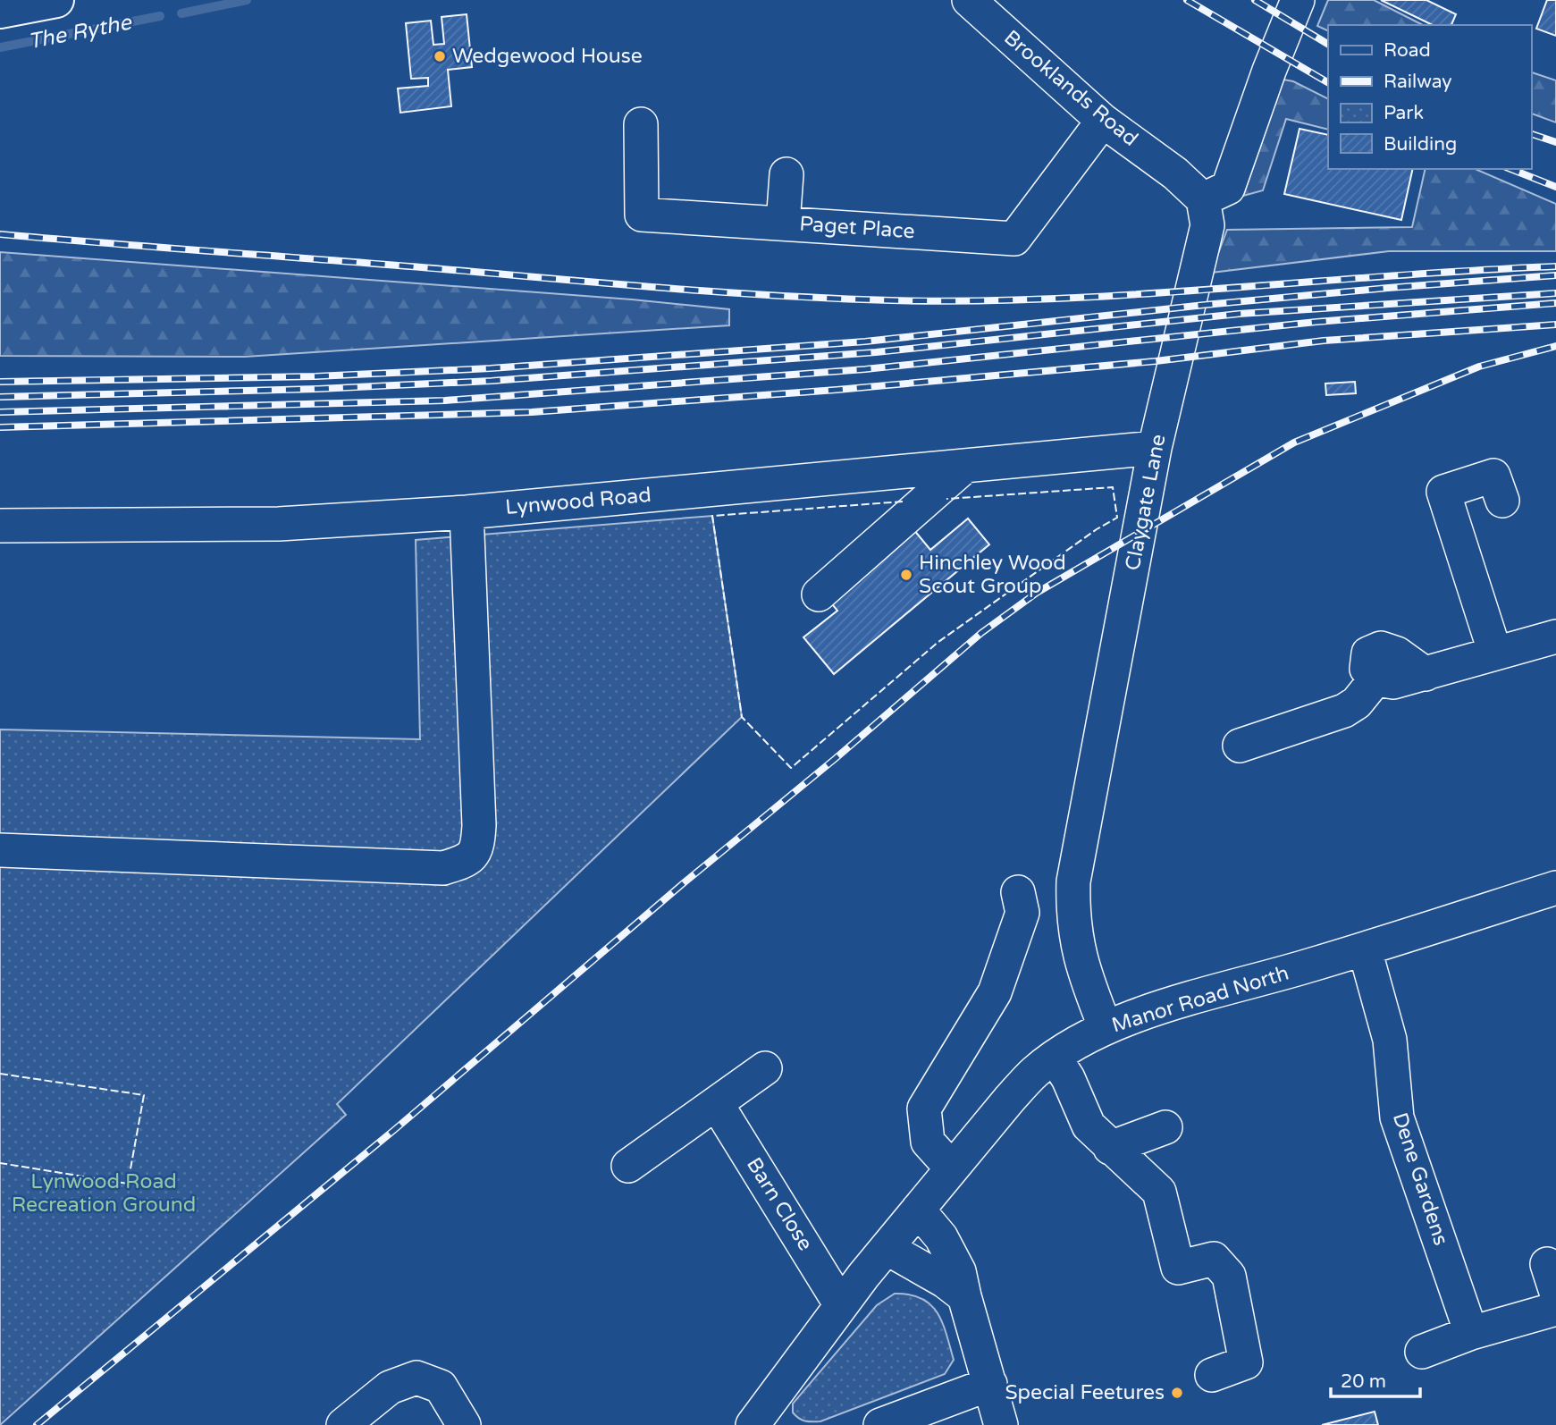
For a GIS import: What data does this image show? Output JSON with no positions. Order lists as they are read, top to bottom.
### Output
{
  "streets": {
    "street": [
      "Brooklands Road",
      "Paget Place",
      "Lynwood Road",
      "Claygate Lane",
      "Manor Road North",
      "Dene Gardens",
      "Barn Close"
    ]
  },
  "crossings": [
    ["Brooklands Road", "Paget Place"],
    ["Brooklands Road", "Claygate Lane"],
    ["Lynwood Road", "Claygate Lane"],
    ["Claygate Lane", "Manor Road North"],
    ["Manor Road North", "Dene Gardens"],
    ["Manor Road North", "Barn Close"]
  ],
  "water": ["The Rythe"],
  "parks": ["Lynwood Road Recreation Ground"],
  "places": ["Wedgewood House", "Hinchley Wood Scout Group", "Special Feetures"],
  "legend": [
    "Road",
    "Railway",
    "Park",
    "Building"
  ],
  "scale_bar": "20 m"
}
